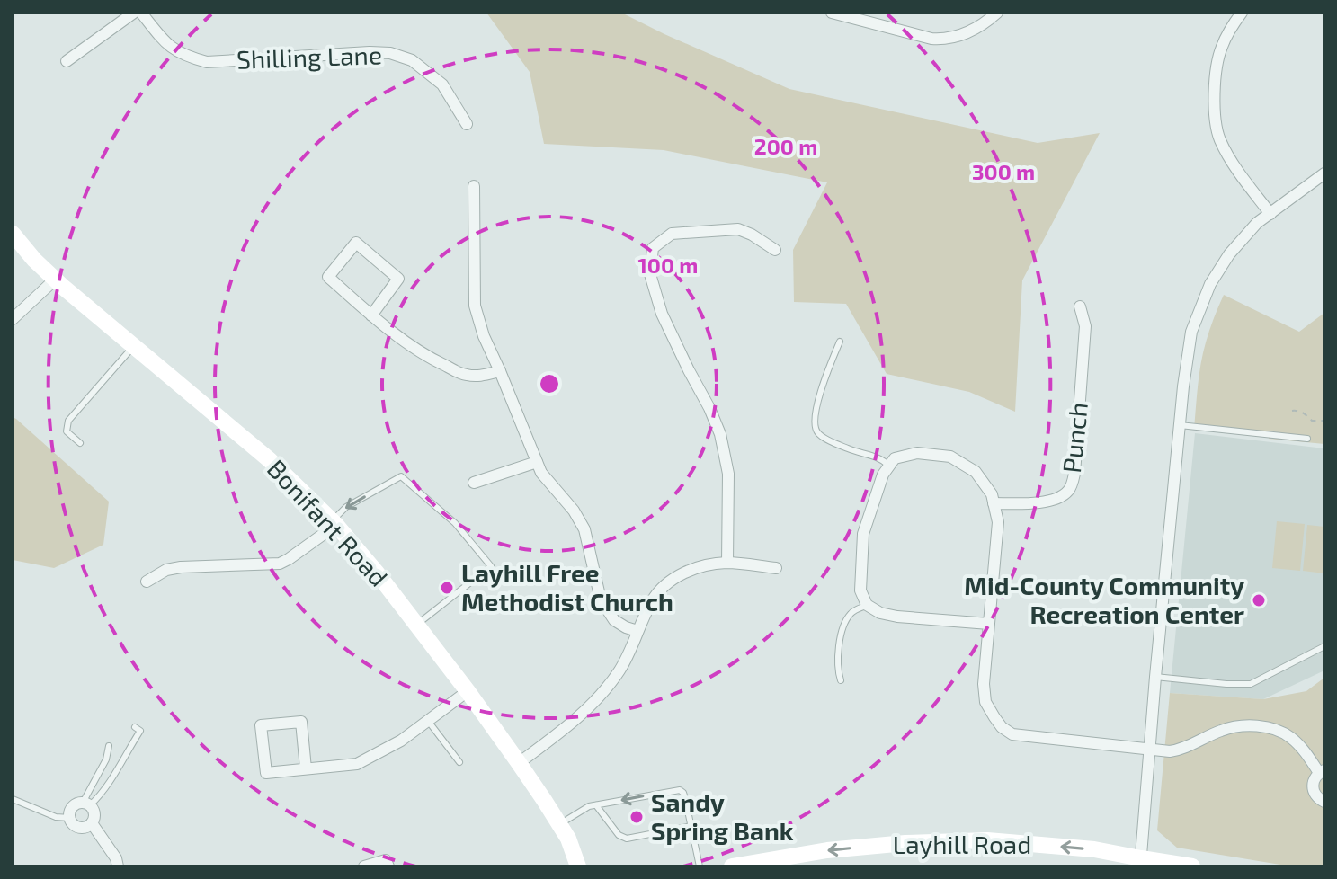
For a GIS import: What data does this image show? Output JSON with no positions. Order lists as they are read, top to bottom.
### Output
{
  "streets": {
    "main road": ["Bonifant Road", "Layhill Road"],
    "street": ["Shilling Lane", "Punch"]
  },
  "one_way": ["Layhill Road"],
  "places": ["Layhill Free Methodist Church", "Mid-County Community Recreation Center", "Sandy Spring Bank"],
  "rings": ["200 m", "300 m", "100 m"]
}
